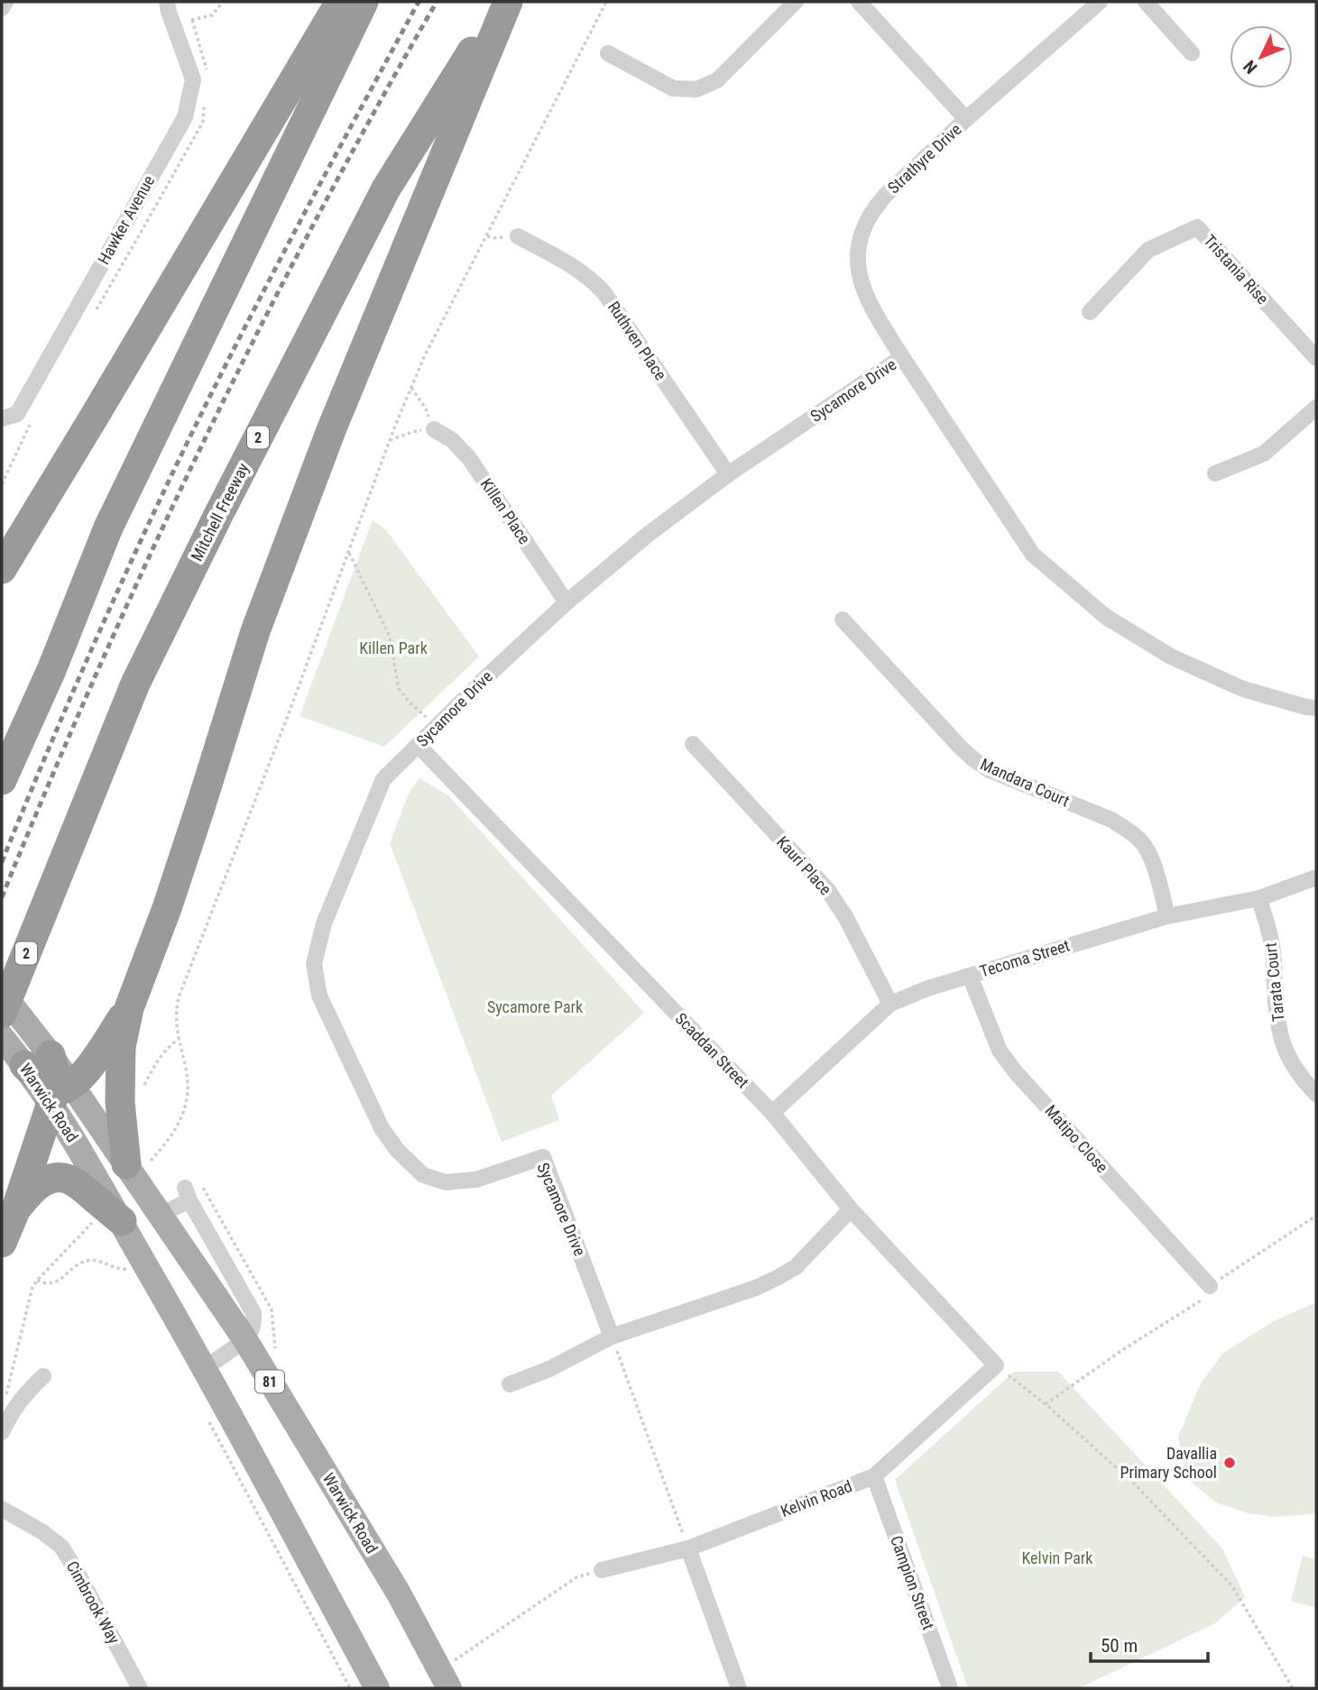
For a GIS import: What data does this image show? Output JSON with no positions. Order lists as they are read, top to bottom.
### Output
{
  "streets": {
    "highway": ["2", "Mitchell Freeway"],
    "main road": ["Warwick Road", "81"],
    "street": [
      "Strathyre Drive",
      "Hawker Avenue",
      "Tristania Rise",
      "Ruthven Place",
      "Sycamore Drive",
      "Killen Place",
      "Mandara Court",
      "Kauri Place",
      "Tecoma Street",
      "Tarata Court",
      "Scaddan Street",
      "Matipo Close",
      "Kelvin Road",
      "Campion Street",
      "Cimbrook Way"
    ]
  },
  "crossings": [
    ["Strathyre Drive", "Sycamore Drive"],
    ["Ruthven Place", "Sycamore Drive"],
    ["Sycamore Drive", "Killen Place"],
    ["Sycamore Drive", "Scaddan Street"],
    ["Mitchell Freeway", "Warwick Road"],
    ["Mandara Court", "Tecoma Street"],
    ["Kauri Place", "Tecoma Street"],
    ["Tecoma Street", "Tarata Court"],
    ["Tecoma Street", "Scaddan Street"],
    ["Tecoma Street", "Matipo Close"],
    ["Scaddan Street", "Kelvin Road"],
    ["Kelvin Road", "Campion Street"]
  ],
  "parks": ["Killen Park", "Sycamore Park", "Kelvin Park"],
  "places": ["Davallia Primary School"],
  "scale_bar": "50 m",
  "north": "bottom left"
}
